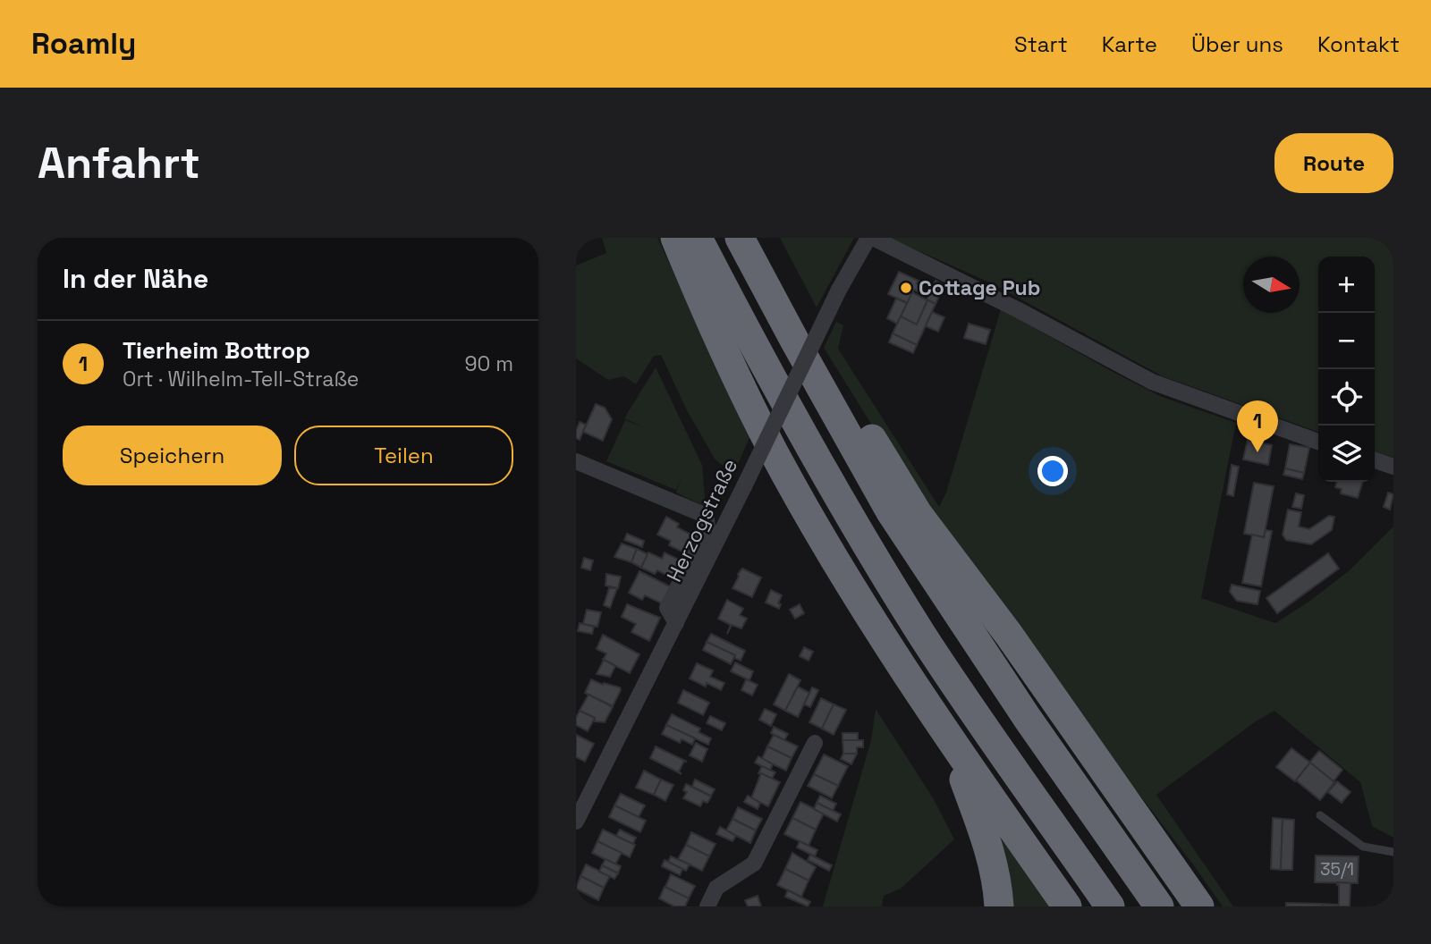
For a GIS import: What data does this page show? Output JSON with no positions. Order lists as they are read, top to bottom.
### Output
{
  "streets": {
    "street": ["Herzogstraße"]
  },
  "places": ["Cottage Pub"],
  "house_numbers": ["35/1"],
  "north": "right",
  "page": {
    "header": "Roamly",
    "nav": [
      "Start",
      "Karte",
      "Über uns",
      "Kontakt"
    ],
    "buttons": [
      "Route",
      ["Speichern", "Teilen"]
    ],
    "title": "Anfahrt",
    "heading": "In der Nähe",
    "map_buttons": ["+", "−"],
    "list": [
      {
        "mark": "1",
        "name": "Tierheim Bottrop",
        "note": "Ort · Wilhelm-Tell-Straße",
        "value": "90 m"
      }
    ],
    "pins": "1"
  }
}
